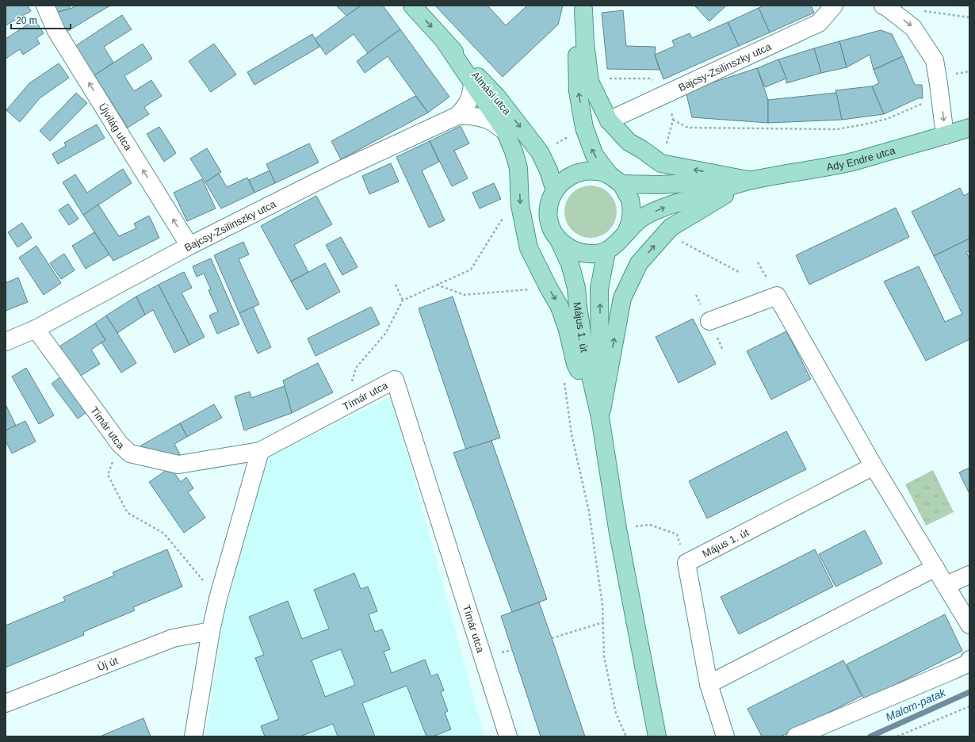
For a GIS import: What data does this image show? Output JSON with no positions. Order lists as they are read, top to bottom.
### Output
{
  "streets": {
    "main road": ["Almási utca", "Ady Endre utca", "Május 1. út"],
    "street": [
      "Bajcsy-Zsilinszky utca",
      "Újvilág utca",
      "Tímár utca",
      "Új út"
    ]
  },
  "crossings": [
    ["Bajcsy-Zsilinszky utca", "Újvilág utca"],
    ["Bajcsy-Zsilinszky utca", "Tímár utca"],
    ["Almási utca", "Május 1. út"]
  ],
  "one_way": ["Újvilág utca"],
  "water": ["Malom-patak"],
  "scale_bar": "20 m"
}
